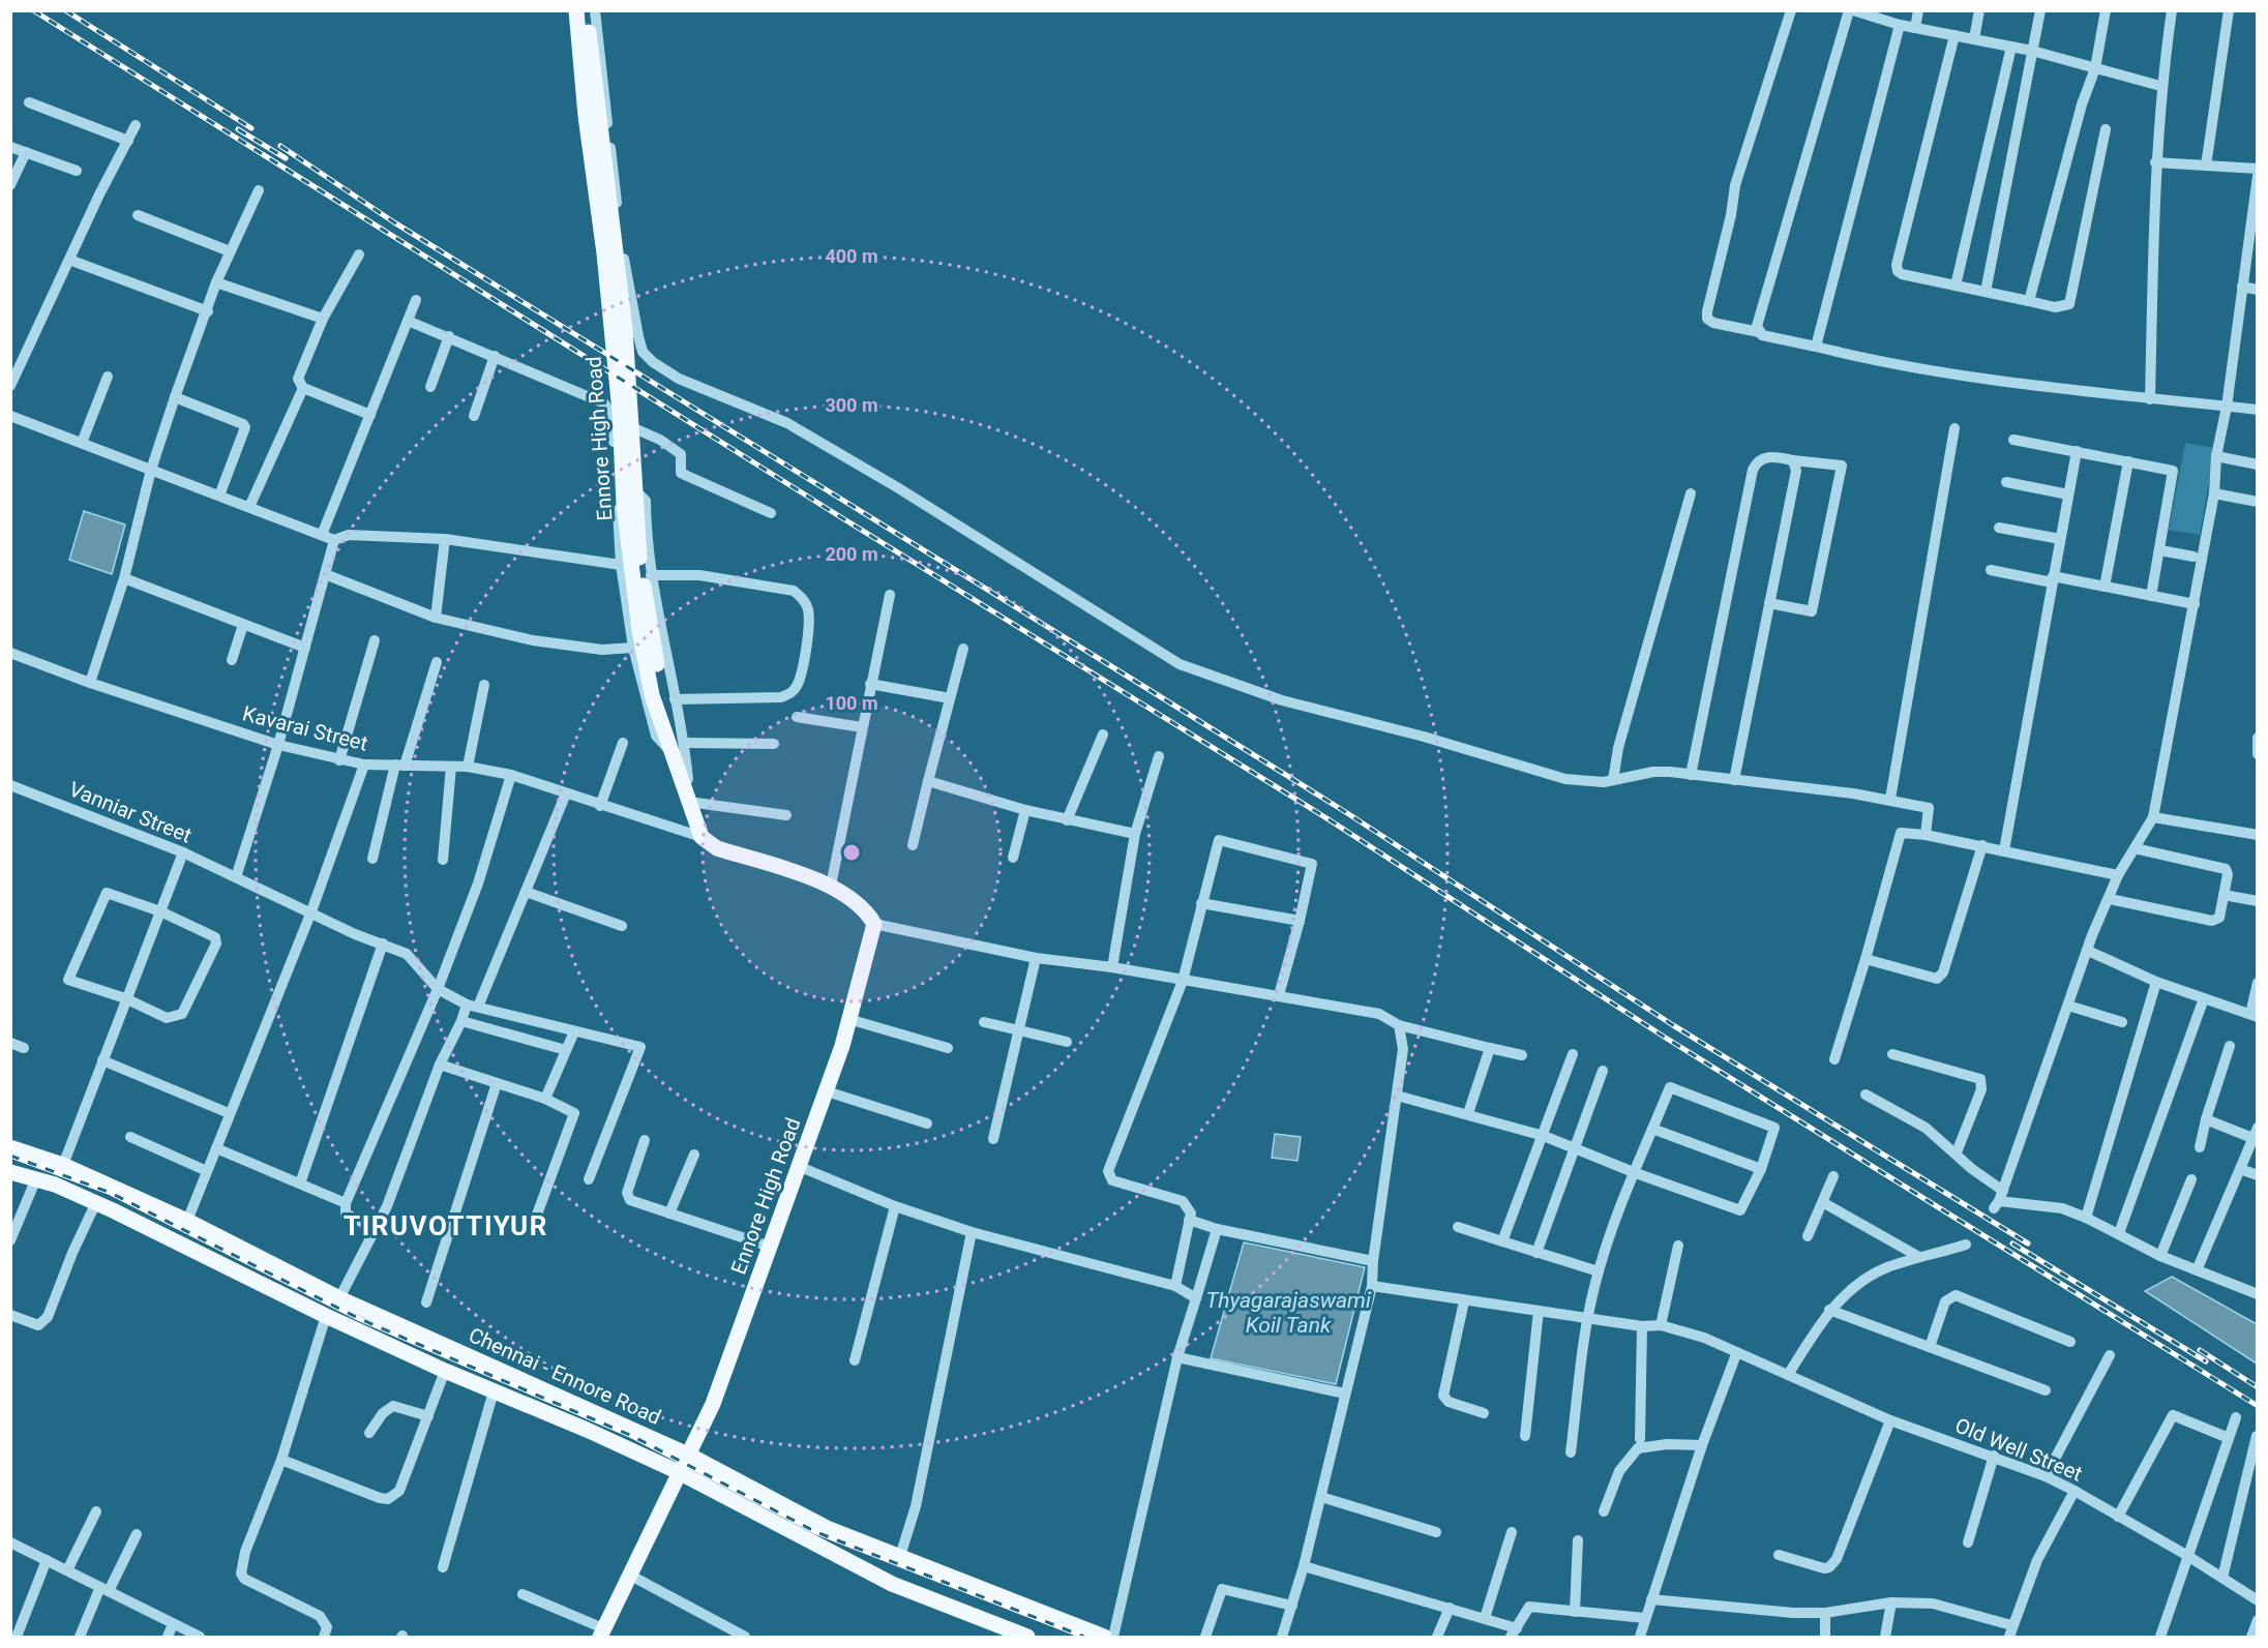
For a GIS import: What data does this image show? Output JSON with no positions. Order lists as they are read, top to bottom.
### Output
{
  "streets": {
    "main road": ["Ennore High Road", "Chennai - Ennore Road"],
    "street": ["Kavarai Street", "Vanniar Street", "Old Well Street"]
  },
  "crossings": [
    ["Ennore High Road", "Kavarai Street"],
    ["Ennore High Road", "Chennai - Ennore Road"]
  ],
  "districts": ["TIRUVOTTIYUR"],
  "water": ["Thyagarajaswami Koil Tank"],
  "rings": [
    "400 m",
    "300 m",
    "200 m",
    "100 m"
  ]
}
